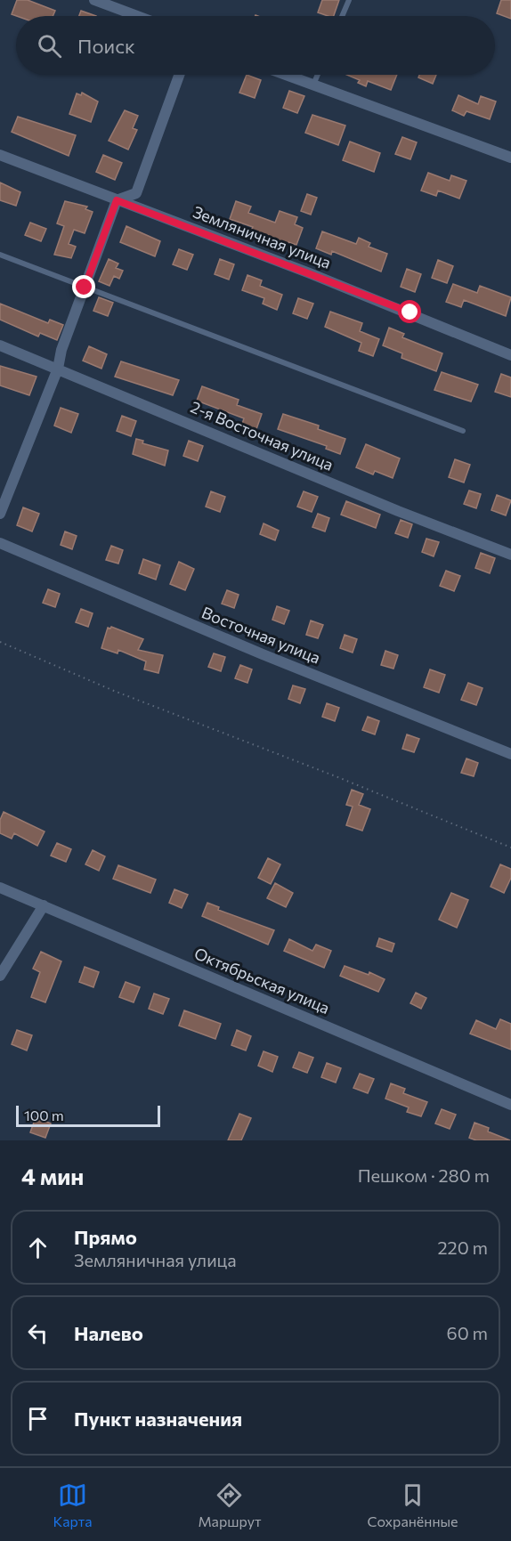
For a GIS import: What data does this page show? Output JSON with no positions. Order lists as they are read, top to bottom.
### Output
{
  "streets": {
    "street": [
      "Земляничная улица",
      "2-я Восточная улица",
      "Восточная улица",
      "Октябрьская улица"
    ]
  },
  "scale_bar": "100 m",
  "page": {
    "search": "Поиск",
    "scale": "100 m",
    "heading": ["4 мин", "Пешком · 280 m"],
    "list": [
      ["Прямо", "Земляничная улица", "220 m"],
      ["Налево", "60 m"],
      "Пункт назначения"
    ],
    "nav": ["Карта", "Маршрут", "Сохранённые"]
  }
}
